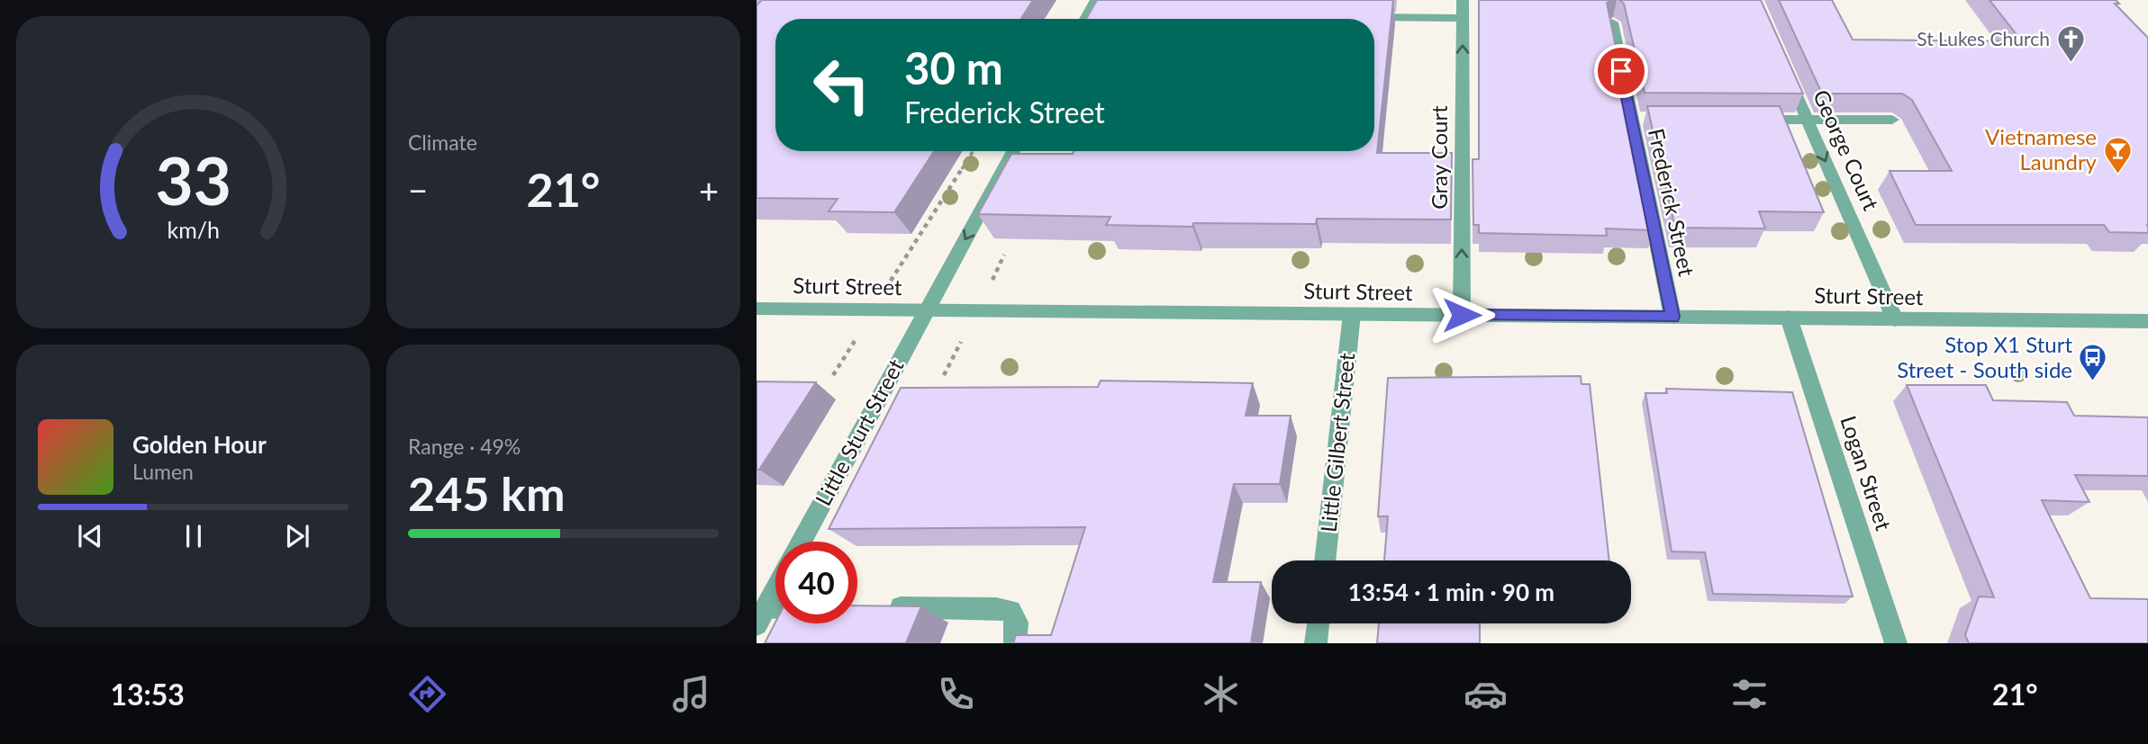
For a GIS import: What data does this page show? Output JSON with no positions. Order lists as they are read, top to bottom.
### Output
{
  "streets": {
    "street": [
      "George Court",
      "Gray Court",
      "Frederick Street",
      "Sturt Street",
      "Little Sturt Street",
      "Little Gilbert Street",
      "Logan Street"
    ]
  },
  "crossings": [
    ["George Court", "Sturt Street"],
    ["Gray Court", "Sturt Street"],
    ["Frederick Street", "Sturt Street"],
    ["Sturt Street", "Little Sturt Street"],
    ["Sturt Street", "Little Gilbert Street"],
    ["Sturt Street", "Logan Street"]
  ],
  "one_way": ["George Court", "Gray Court", "Little Sturt Street"],
  "places": {
    "church": ["St Lukes Church"],
    "bar": ["Vietnamese Laundry"],
    "bus stop": ["Stop X1 Sturt Street - South side"]
  },
  "page": {
    "tile": [
      "Climate",
      ["Range · 49%", "245 km"]
    ],
    "turn": ["30 m", "Frederick Street"],
    "heat": ["−", "21°", "+"],
    "song": ["Golden Hour", "Lumen"],
    "limit": "40",
    "trip": "13:54 · 1 min · 90 m",
    "tabs": ["13:53", "21°"],
    "gauge": ["33", "km/h"]
  }
}
